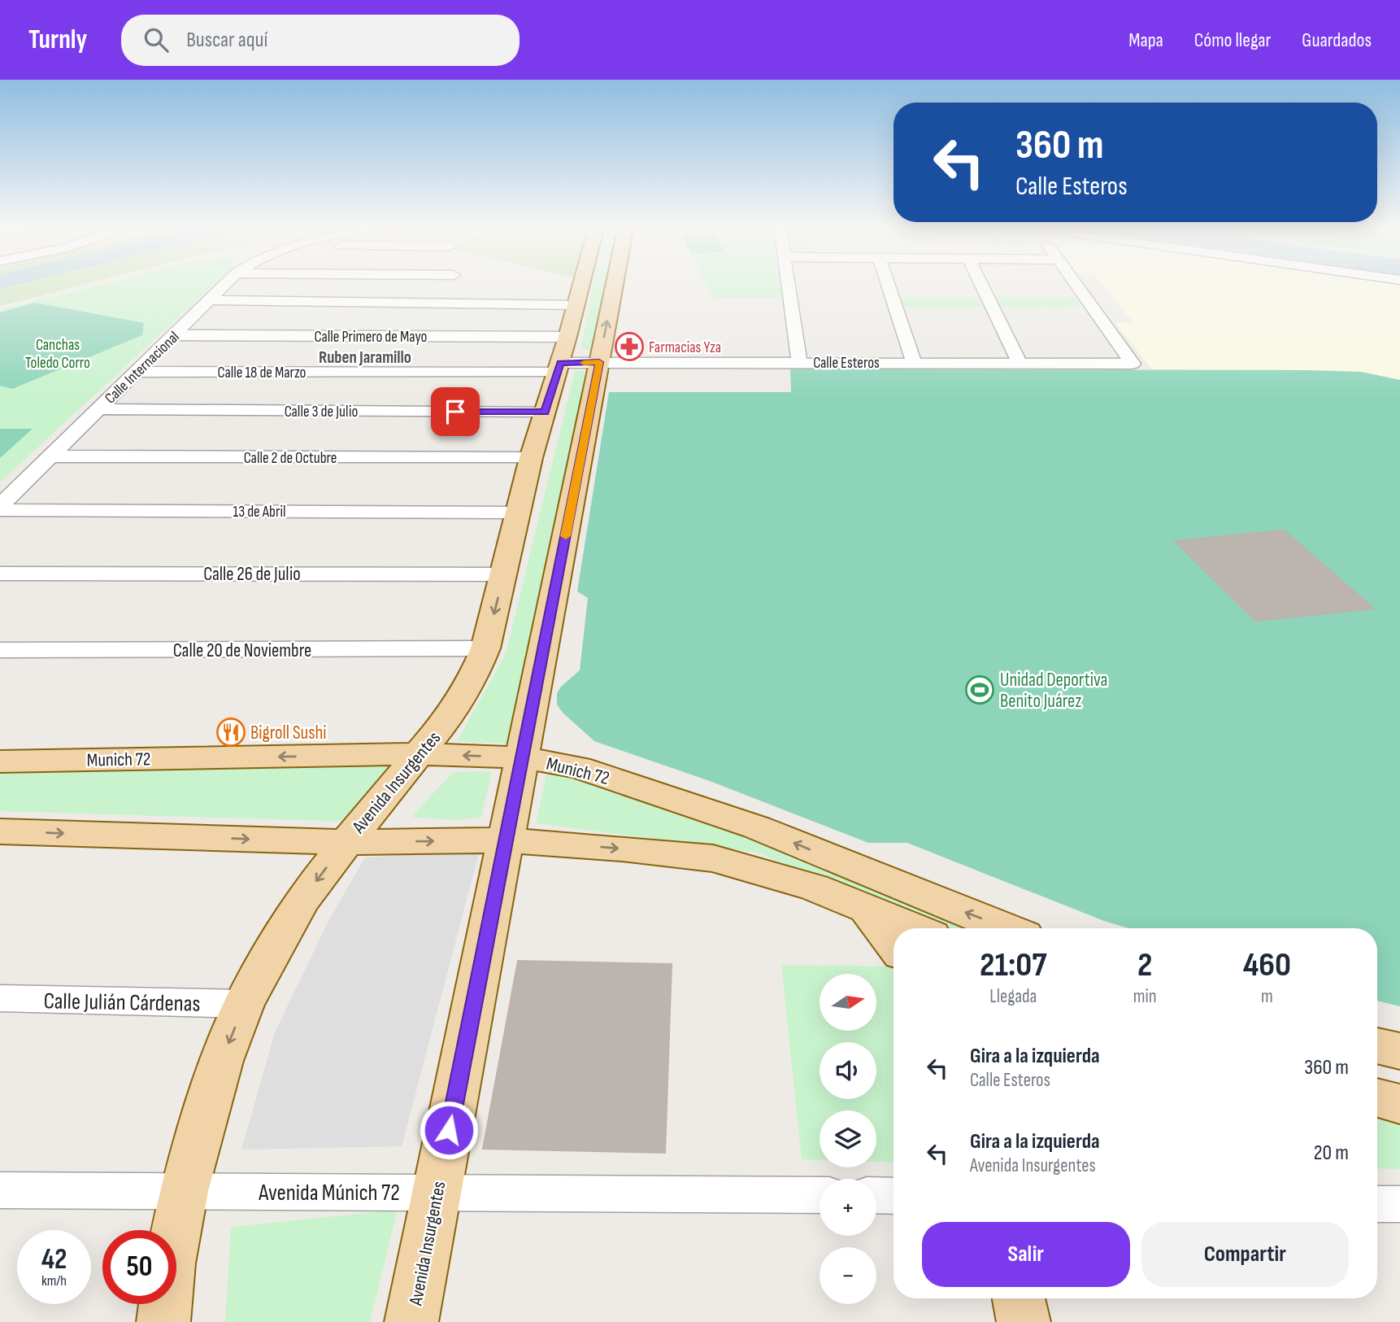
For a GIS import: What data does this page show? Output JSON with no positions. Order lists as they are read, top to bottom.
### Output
{
  "streets": {
    "main road": ["Munich 72", "Avenida Insurgentes"],
    "street": [
      "Calle Primero de Mayo",
      "Calle Esteros",
      "Calle Internacional",
      "Calle 18 de Marzo",
      "Calle 3 de Julio",
      "Calle 2 de Octubre",
      "13 de Abril",
      "Calle 26 de Julio",
      "Calle 20 de Noviembre",
      "Calle Julián Cárdenas",
      "Avenida Múnich 72"
    ]
  },
  "crossings": [
    ["Calle Primero de Mayo", "Calle Esteros"],
    ["Calle Primero de Mayo", "Calle Internacional"],
    ["Calle Primero de Mayo", "Calle 18 de Marzo"],
    ["Calle Primero de Mayo", "Avenida Insurgentes"],
    ["Calle Esteros", "Calle 18 de Marzo"],
    ["Calle Esteros", "Avenida Insurgentes"],
    ["Calle Internacional", "Calle 18 de Marzo"],
    ["Calle Internacional", "Calle 3 de Julio"],
    ["Calle Internacional", "Calle 2 de Octubre"],
    ["Calle 18 de Marzo", "Avenida Insurgentes"],
    ["Calle 3 de Julio", "Avenida Insurgentes"],
    ["Calle 2 de Octubre", "Avenida Insurgentes"],
    ["13 de Abril", "Avenida Insurgentes"],
    ["Calle 26 de Julio", "Avenida Insurgentes"],
    ["Calle 20 de Noviembre", "Avenida Insurgentes"],
    ["Munich 72", "Avenida Insurgentes"],
    ["Avenida Insurgentes", "Calle Julián Cárdenas"],
    ["Avenida Insurgentes", "Avenida Múnich 72"]
  ],
  "districts": ["Ruben Jaramillo"],
  "parks": ["Canchas Toledo Corro"],
  "places": {
    "pharmacy": ["Farmacias Yza"],
    "sports": ["Unidad Deportiva Benito Juárez"],
    "restaurant": ["Bigroll Sushi"]
  },
  "north": "right",
  "page": {
    "header": "Turnly",
    "search": "Buscar aquí",
    "nav": ["Mapa", "Cómo llegar", "Guardados"],
    "turn": ["360 m", "Calle Esteros"],
    "eta": [
      "21:07",
      "Llegada",
      "2",
      "min",
      "460",
      "m"
    ],
    "map_buttons": ["+", "−"],
    "list": [
      {
        "name": "Gira a la izquierda",
        "note": "Calle Esteros",
        "value": "360 m"
      },
      {
        "name": "Gira a la izquierda",
        "note": "Avenida Insurgentes",
        "value": "20 m"
      }
    ],
    "buttons": ["Salir", "Compartir"],
    "speed": "42 km/h",
    "limit": "50"
  }
}
